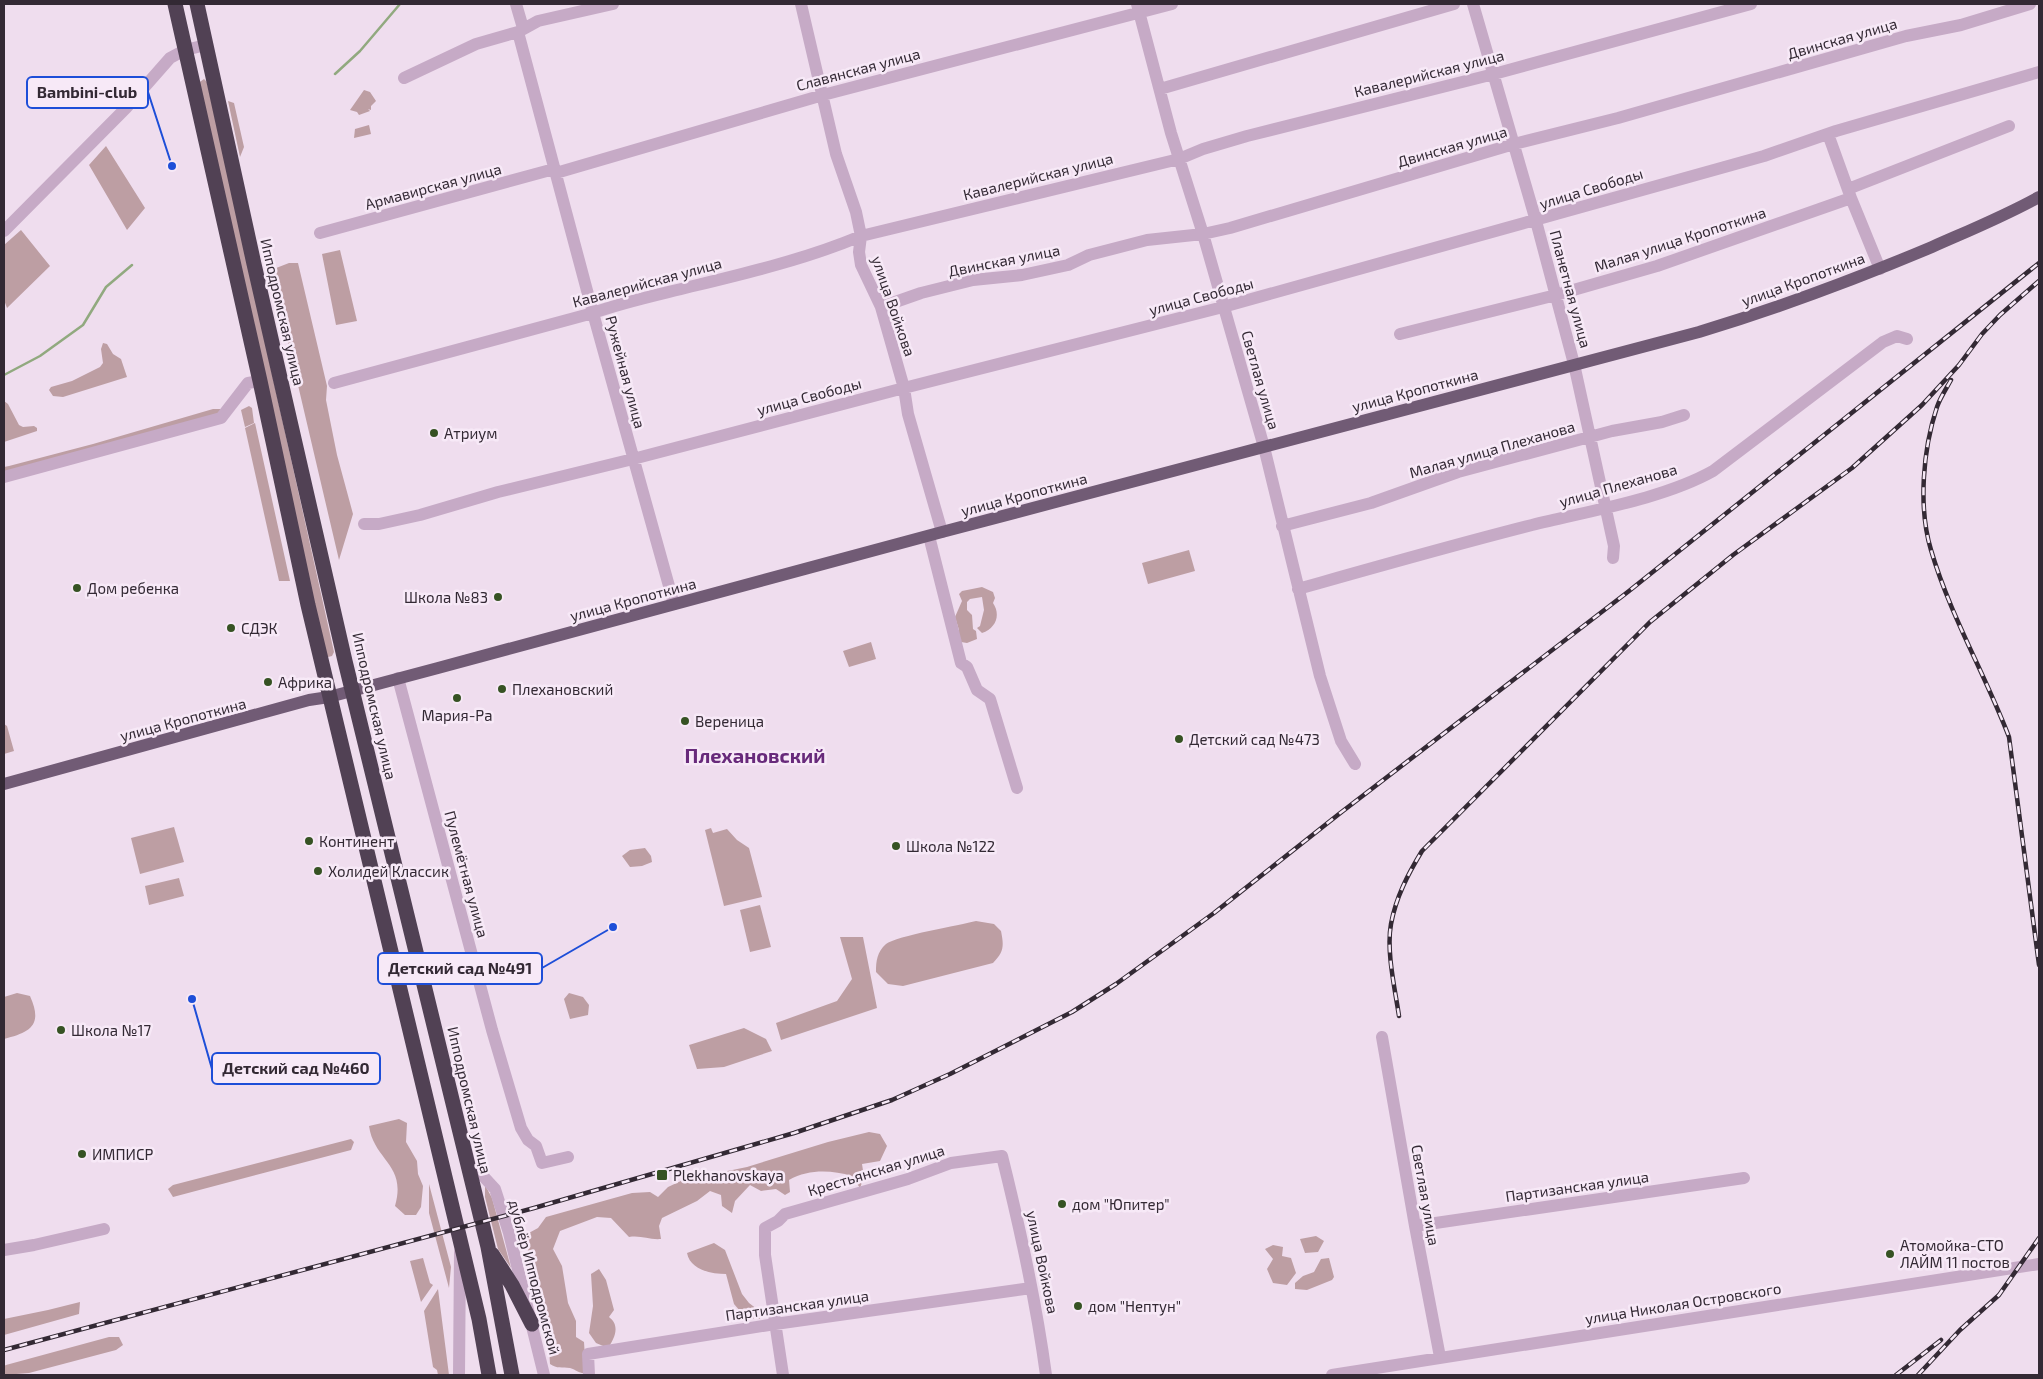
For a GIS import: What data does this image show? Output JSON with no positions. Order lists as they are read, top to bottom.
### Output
{
  "streets": {
    "highway": ["Ипподромская улица"],
    "main road": ["улица Кропоткина"],
    "street": [
      "Двинская улица",
      "Славянская улица",
      "Кавалерийская улица",
      "Армавирская улица",
      "улица Свободы",
      "Малая улица Кропоткина",
      "Планетная улица",
      "улица Войкова",
      "Ружейная улица",
      "Светлая улица",
      "Малая улица Плеханова",
      "улица Плеханова",
      "Пулемётная улица",
      "Крестьянская улица",
      "Партизанская улица",
      "дублёр Ипподромской",
      "улица Николая Островского"
    ]
  },
  "crossings": [
    ["Двинская улица", "Планетная улица"],
    ["Двинская улица", "улица Войкова"],
    ["Двинская улица", "Светлая улица"],
    ["Славянская улица", "Армавирская улица"],
    ["Славянская улица", "улица Войкова"],
    ["Славянская улица", "Ружейная улица"],
    ["Славянская улица", "Светлая улица"],
    ["Кавалерийская улица", "Планетная улица"],
    ["Кавалерийская улица", "улица Войкова"],
    ["Кавалерийская улица", "Ружейная улица"],
    ["Кавалерийская улица", "Светлая улица"],
    ["Армавирская улица", "Ружейная улица"],
    ["улица Свободы", "Планетная улица"],
    ["улица Свободы", "улица Войкова"],
    ["улица Свободы", "Ружейная улица"],
    ["улица Свободы", "Светлая улица"],
    ["Малая улица Кропоткина", "Планетная улица"],
    ["улица Кропоткина", "Планетная улица"],
    ["улица Кропоткина", "улица Войкова"],
    ["улица Кропоткина", "Ипподромская улица"],
    ["улица Кропоткина", "Ружейная улица"],
    ["улица Кропоткина", "Светлая улица"],
    ["улица Кропоткина", "Пулемётная улица"],
    ["Планетная улица", "Малая улица Плеханова"],
    ["Планетная улица", "улица Плеханова"],
    ["улица Войкова", "Крестьянская улица"],
    ["улица Войкова", "Партизанская улица"],
    ["Ипподромская улица", "дублёр Ипподромской"],
    ["Светлая улица", "Малая улица Плеханова"],
    ["Светлая улица", "улица Плеханова"],
    ["Светлая улица", "Партизанская улица"],
    ["Светлая улица", "улица Николая Островского"],
    ["Крестьянская улица", "Партизанская улица"]
  ],
  "districts": ["Плехановский"],
  "places": {
    "other": [
      "Bambini-club",
      "Атриум",
      "Дом ребенка",
      "Школа №83",
      "СДЭК",
      "Африка",
      "Плехановский",
      "Мария-Ра",
      "Вереница",
      "Детский сад №473",
      "Континент",
      "Школа №122",
      "Холидей Классик",
      "Детский сад №491",
      "Детский сад №460",
      "Школа №17",
      "ИМПИСР",
      "дом \"Юпитер\"",
      "Атомойка-СТО ЛАЙМ 11 постов",
      "дом \"Нептун\""
    ],
    "transit": ["Plekhanovskaya"]
  }
}
